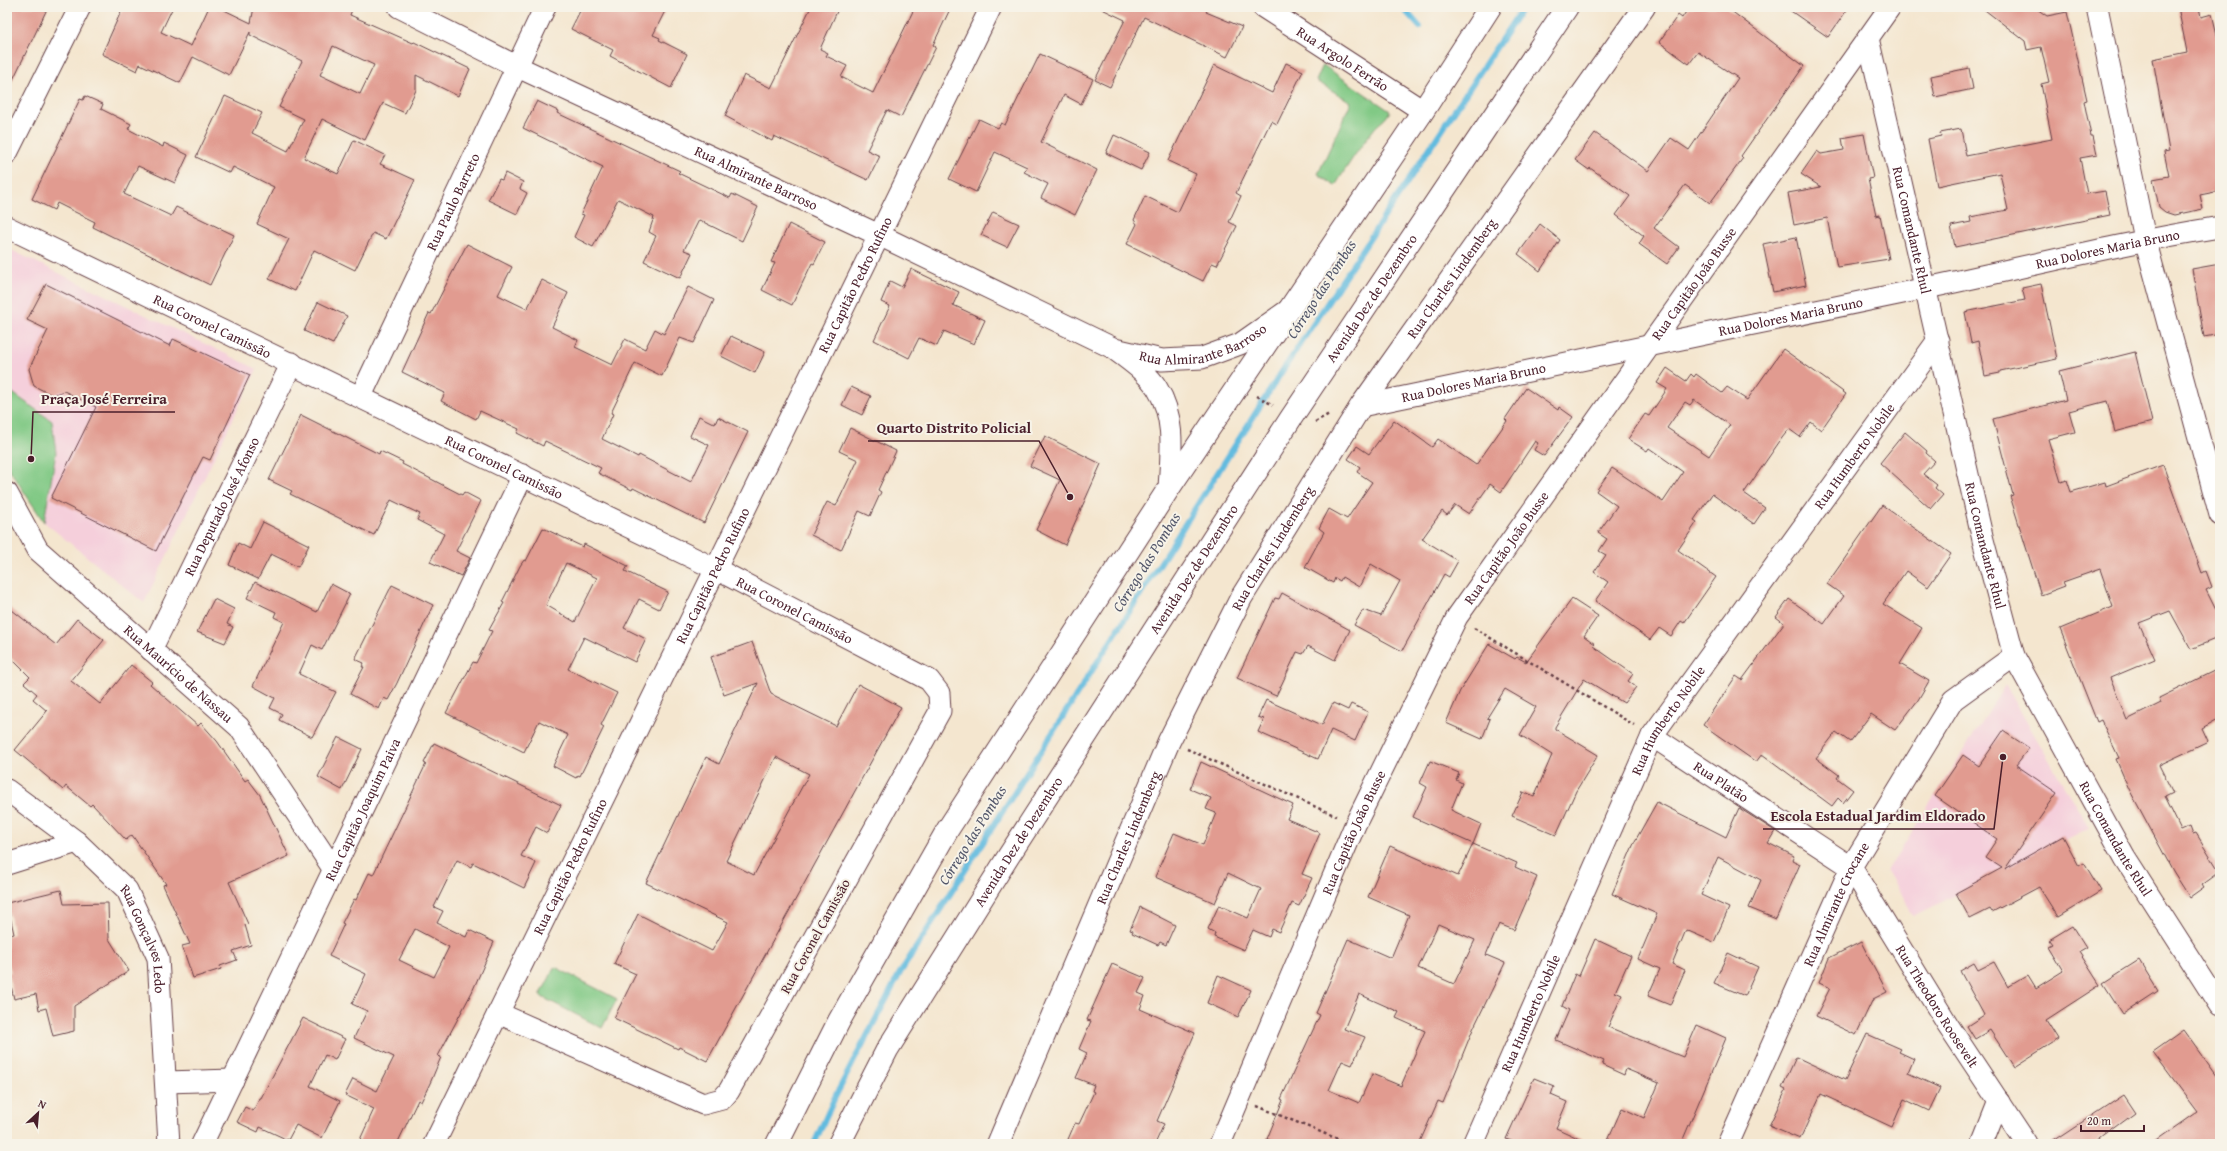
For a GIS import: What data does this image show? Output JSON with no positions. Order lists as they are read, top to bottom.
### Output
{
  "streets": {
    "main road": ["Rua Charles Lindemberg", "Avenida Dez de Dezembro"],
    "street": [
      "Rua Argolo Ferrão",
      "Rua Almirante Barroso",
      "Rua Paulo Barreto",
      "Rua Comandante Rhul",
      "Rua Dolores Maria Bruno",
      "Rua Capitão João Busse",
      "Rua Capitão Pedro Rufino",
      "Rua Coronel Camissão",
      "Rua Humberto Nobile",
      "Rua Deputado José Afonso",
      "Rua Maurício de Nassau",
      "Rua Platão",
      "Rua Capitão Joaquim Paiva",
      "Rua Almirante Crocane",
      "Rua Gonçalves Ledo",
      "Rua Theodoro Roosevelt"
    ]
  },
  "crossings": [
    ["Rua Almirante Barroso", "Rua Paulo Barreto"],
    ["Rua Almirante Barroso", "Rua Capitão Pedro Rufino"],
    ["Rua Paulo Barreto", "Rua Coronel Camissão"],
    ["Rua Comandante Rhul", "Rua Dolores Maria Bruno"],
    ["Rua Comandante Rhul", "Rua Capitão João Busse"],
    ["Rua Comandante Rhul", "Rua Humberto Nobile"],
    ["Rua Comandante Rhul", "Rua Almirante Crocane"],
    ["Rua Dolores Maria Bruno", "Rua Charles Lindemberg"],
    ["Rua Dolores Maria Bruno", "Rua Capitão João Busse"],
    ["Rua Capitão Pedro Rufino", "Rua Coronel Camissão"],
    ["Rua Coronel Camissão", "Rua Deputado José Afonso"],
    ["Rua Coronel Camissão", "Rua Capitão Joaquim Paiva"],
    ["Rua Humberto Nobile", "Rua Platão"],
    ["Rua Deputado José Afonso", "Rua Maurício de Nassau"],
    ["Rua Maurício de Nassau", "Rua Capitão Joaquim Paiva"],
    ["Rua Platão", "Rua Almirante Crocane"],
    ["Rua Platão", "Rua Theodoro Roosevelt"],
    ["Rua Almirante Crocane", "Rua Theodoro Roosevelt"]
  ],
  "water": ["Córrego das Pombas"],
  "places": ["Praça José Ferreira", "Quarto Distrito Policial", "Escola Estadual Jardim Eldorado"],
  "scale_bar": "20 m",
  "north": "top right"
}
